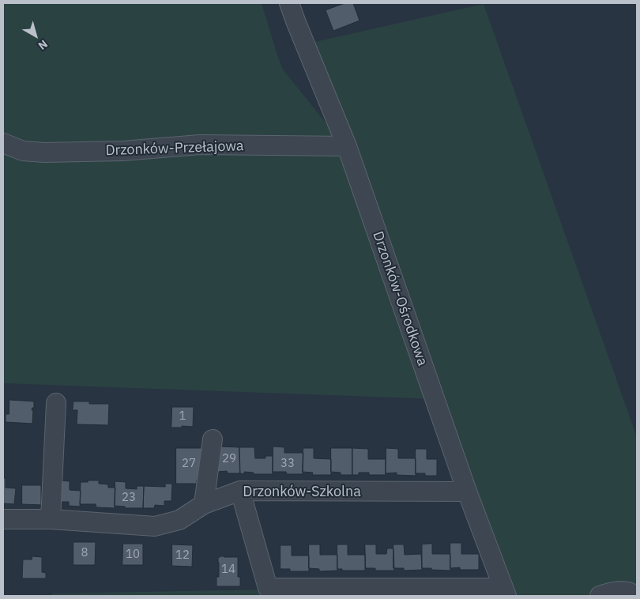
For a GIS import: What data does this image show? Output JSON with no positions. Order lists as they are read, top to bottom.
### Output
{
  "streets": {
    "street": ["Drzonków-Przełajowa", "Drzonków-Ośrodkowa", "Drzonków-Szkolna"]
  },
  "crossings": [
    ["Drzonków-Przełajowa", "Drzonków-Ośrodkowa"],
    ["Drzonków-Ośrodkowa", "Drzonków-Szkolna"]
  ],
  "house_numbers": [
    "1",
    "29",
    "27",
    "33",
    "23",
    "8",
    "10",
    "12",
    "14"
  ],
  "north": "bottom right"
}
